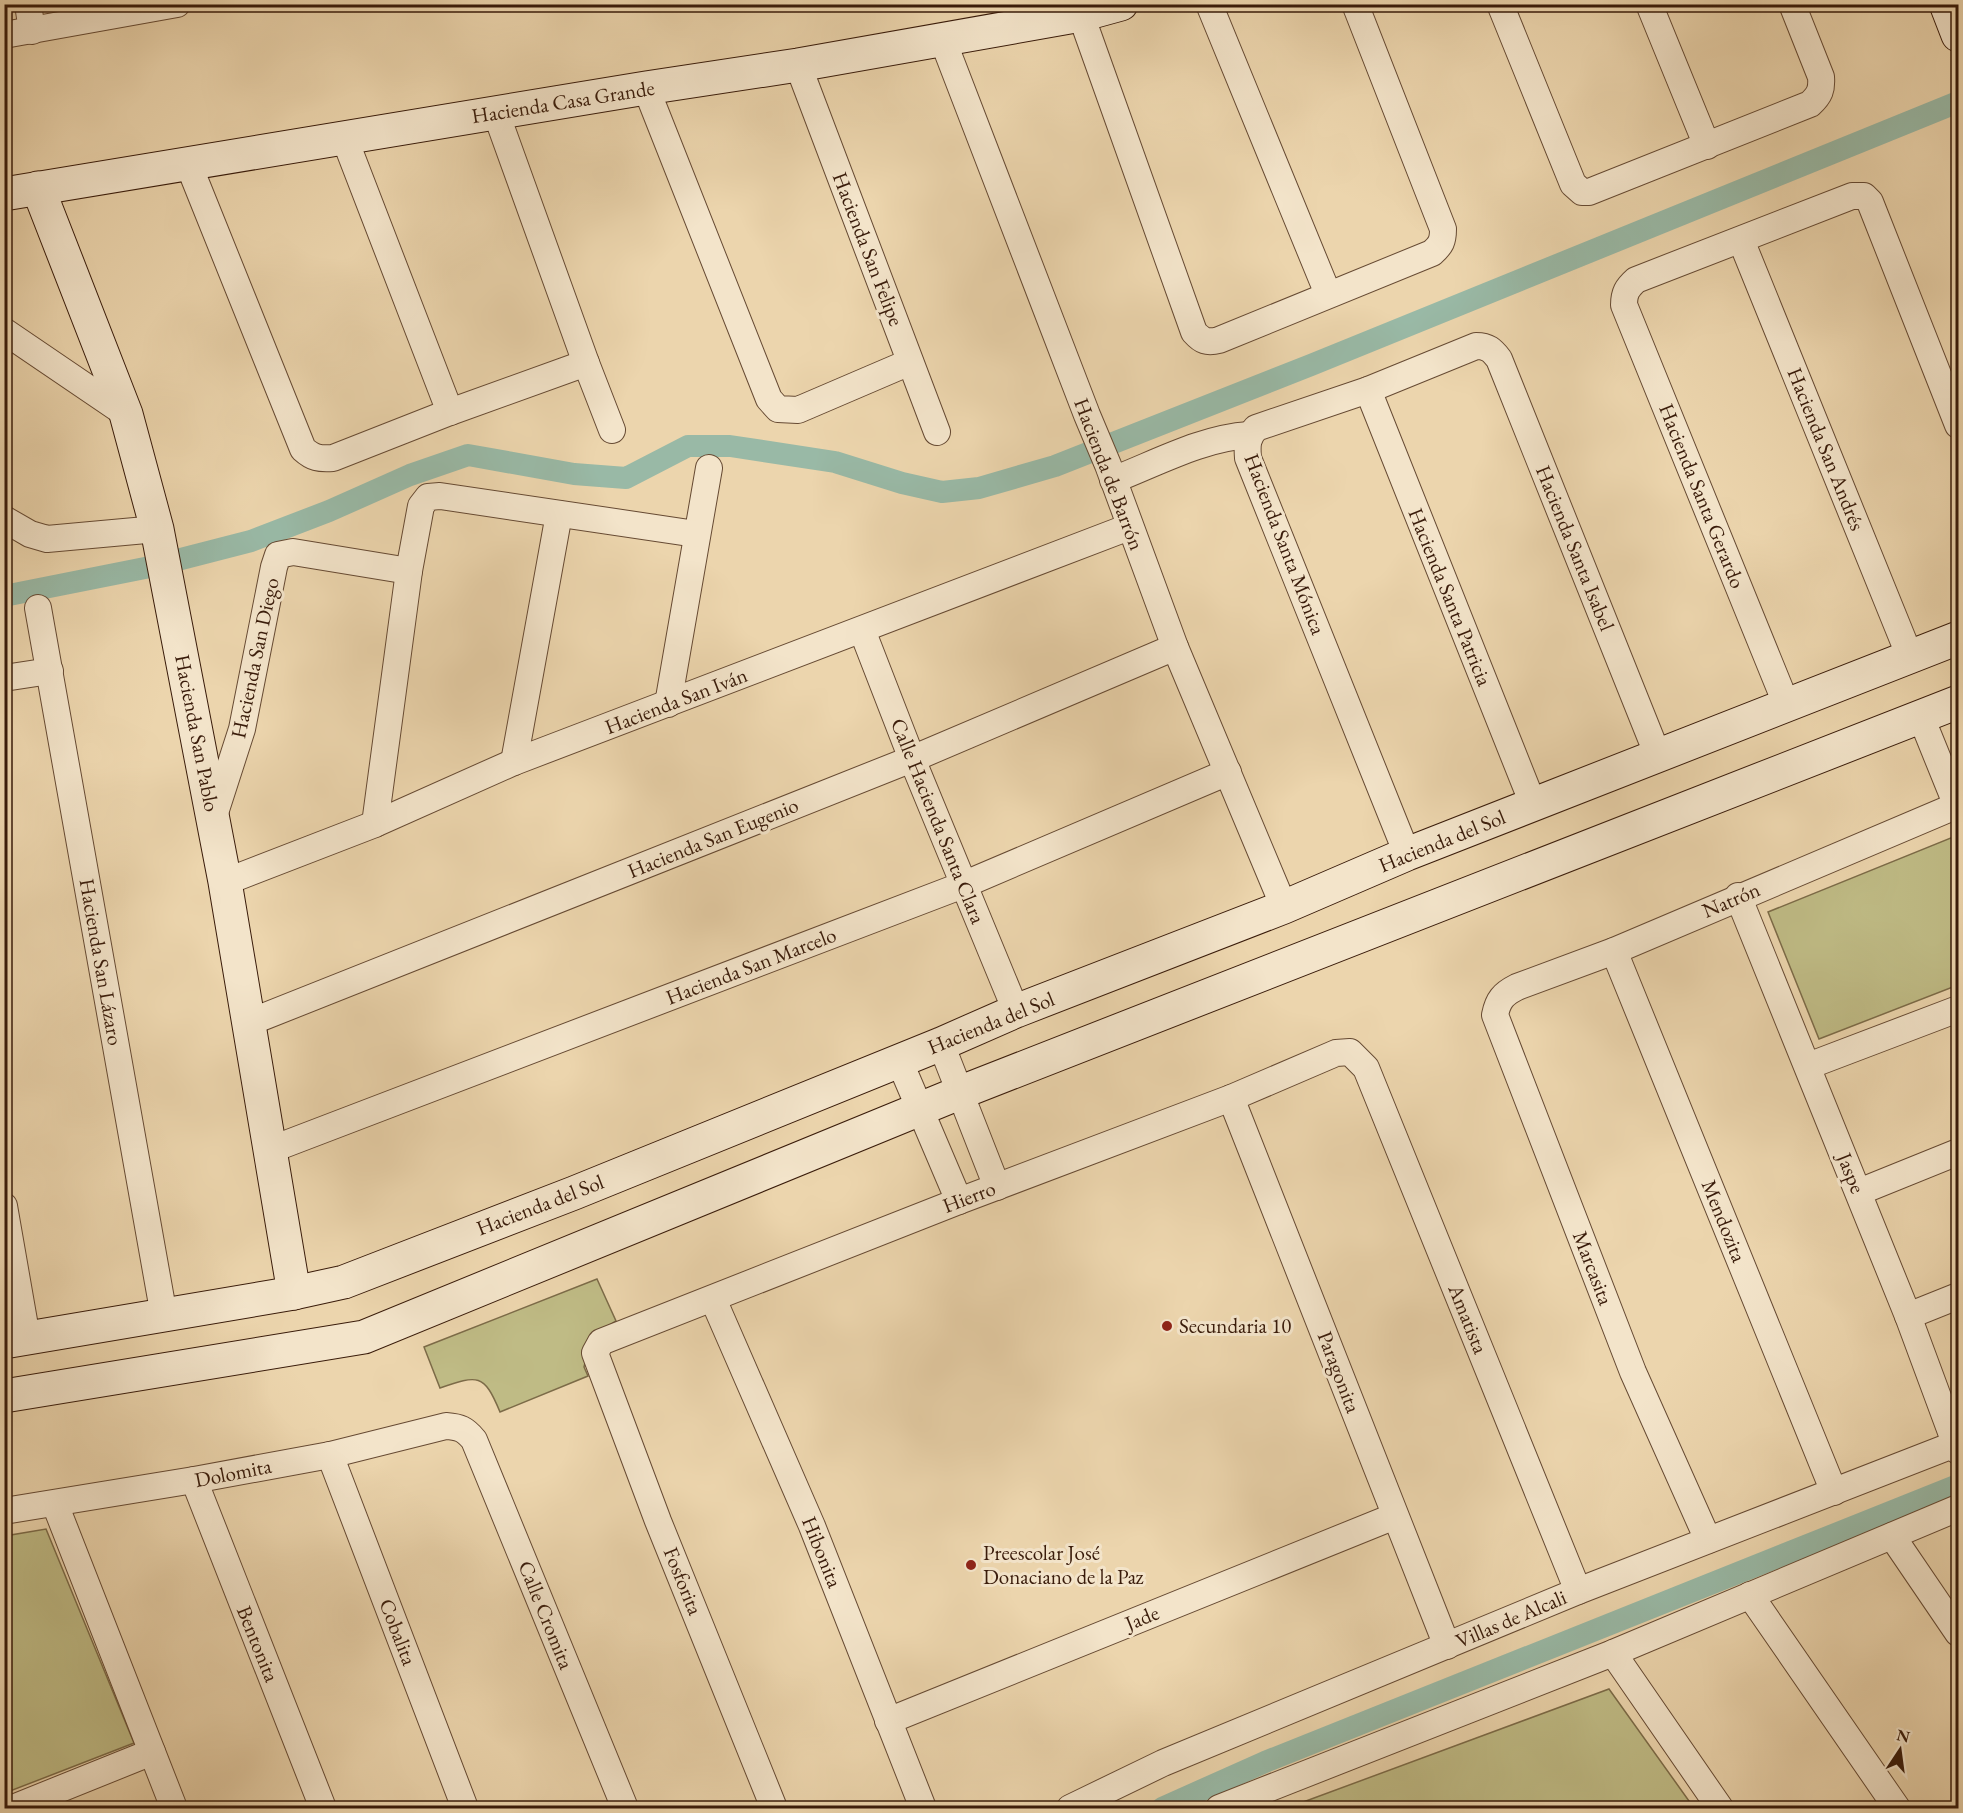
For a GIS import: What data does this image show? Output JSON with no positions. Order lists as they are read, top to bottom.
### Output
{
  "streets": {
    "street": [
      "Hacienda Casa Grande",
      "Hacienda San Felipe",
      "Hacienda San Andrés",
      "Hacienda de Barrón",
      "Hacienda Santa Gerardo",
      "Hacienda Santa Mónica",
      "Hacienda Santa Isabel",
      "Hacienda Santa Patricia",
      "Hacienda San Diego",
      "Hacienda San Iván",
      "Hacienda San Pablo",
      "Calle Hacienda Santa Clara",
      "Hacienda San Eugenio",
      "Hacienda del Sol",
      "Natrón",
      "Hacienda San Lázaro",
      "Hacienda San Marcelo",
      "Jaspe",
      "Hierro",
      "Mendozita",
      "Marcasita",
      "Amatista",
      "Paragonita",
      "Dolomita",
      "Hibonita",
      "Fosforita",
      "Calle Cromita",
      "Jade",
      "Villas de Alcali",
      "Cobalita",
      "Bentonita"
    ]
  },
  "crossings": [
    ["Hacienda Casa Grande", "Hacienda San Felipe"],
    ["Hacienda Casa Grande", "Hacienda de Barrón"],
    ["Hacienda Casa Grande", "Hacienda San Pablo"],
    ["Hacienda San Andrés", "Hacienda Santa Gerardo"],
    ["Hacienda San Andrés", "Hacienda del Sol"],
    ["Hacienda de Barrón", "Hacienda San Iván"],
    ["Hacienda de Barrón", "Hacienda San Eugenio"],
    ["Hacienda de Barrón", "Hacienda del Sol"],
    ["Hacienda de Barrón", "Hacienda San Marcelo"],
    ["Hacienda Santa Gerardo", "Hacienda del Sol"],
    ["Hacienda Santa Mónica", "Hacienda Santa Isabel"],
    ["Hacienda Santa Mónica", "Hacienda Santa Patricia"],
    ["Hacienda Santa Mónica", "Hacienda del Sol"],
    ["Hacienda Santa Isabel", "Hacienda del Sol"],
    ["Hacienda Santa Patricia", "Hacienda del Sol"],
    ["Hacienda San Diego", "Hacienda San Pablo"],
    ["Hacienda San Iván", "Hacienda San Pablo"],
    ["Hacienda San Iván", "Calle Hacienda Santa Clara"],
    ["Hacienda San Pablo", "Hacienda San Eugenio"],
    ["Hacienda San Pablo", "Hacienda del Sol"],
    ["Hacienda San Pablo", "Hacienda San Marcelo"],
    ["Calle Hacienda Santa Clara", "Hacienda San Eugenio"],
    ["Calle Hacienda Santa Clara", "Hacienda del Sol"],
    ["Calle Hacienda Santa Clara", "Hacienda San Marcelo"],
    ["Hacienda del Sol", "Hacienda San Lázaro"],
    ["Natrón", "Jaspe"],
    ["Natrón", "Mendozita"],
    ["Natrón", "Marcasita"],
    ["Jaspe", "Villas de Alcali"],
    ["Hierro", "Amatista"],
    ["Hierro", "Paragonita"],
    ["Hierro", "Hibonita"],
    ["Hierro", "Fosforita"],
    ["Mendozita", "Villas de Alcali"],
    ["Marcasita", "Villas de Alcali"],
    ["Amatista", "Villas de Alcali"],
    ["Paragonita", "Jade"],
    ["Paragonita", "Villas de Alcali"],
    ["Dolomita", "Calle Cromita"],
    ["Dolomita", "Cobalita"],
    ["Dolomita", "Bentonita"],
    ["Hibonita", "Jade"]
  ],
  "places": ["Secundaria 10", "Preescolar José Donaciano de la Paz"],
  "north": "top"
}
